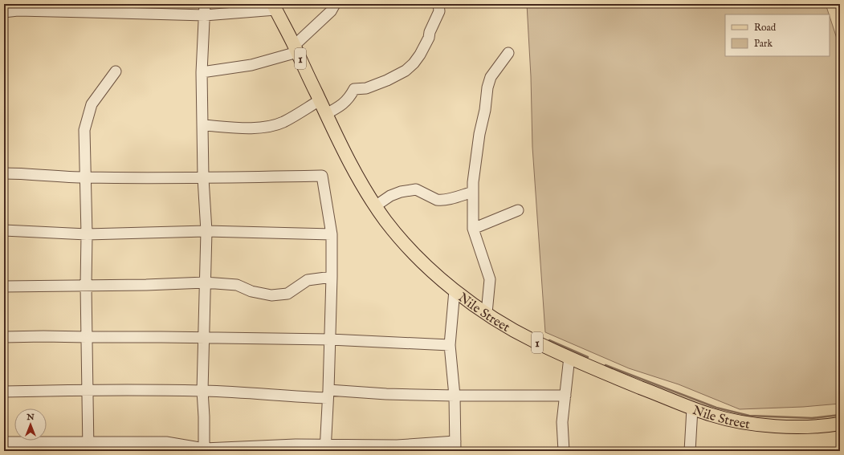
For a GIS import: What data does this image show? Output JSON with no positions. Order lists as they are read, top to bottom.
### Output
{
  "streets": {
    "main road": ["1", "Nile Street"]
  },
  "legend": ["Road", "Park"],
  "north": "top"
}
